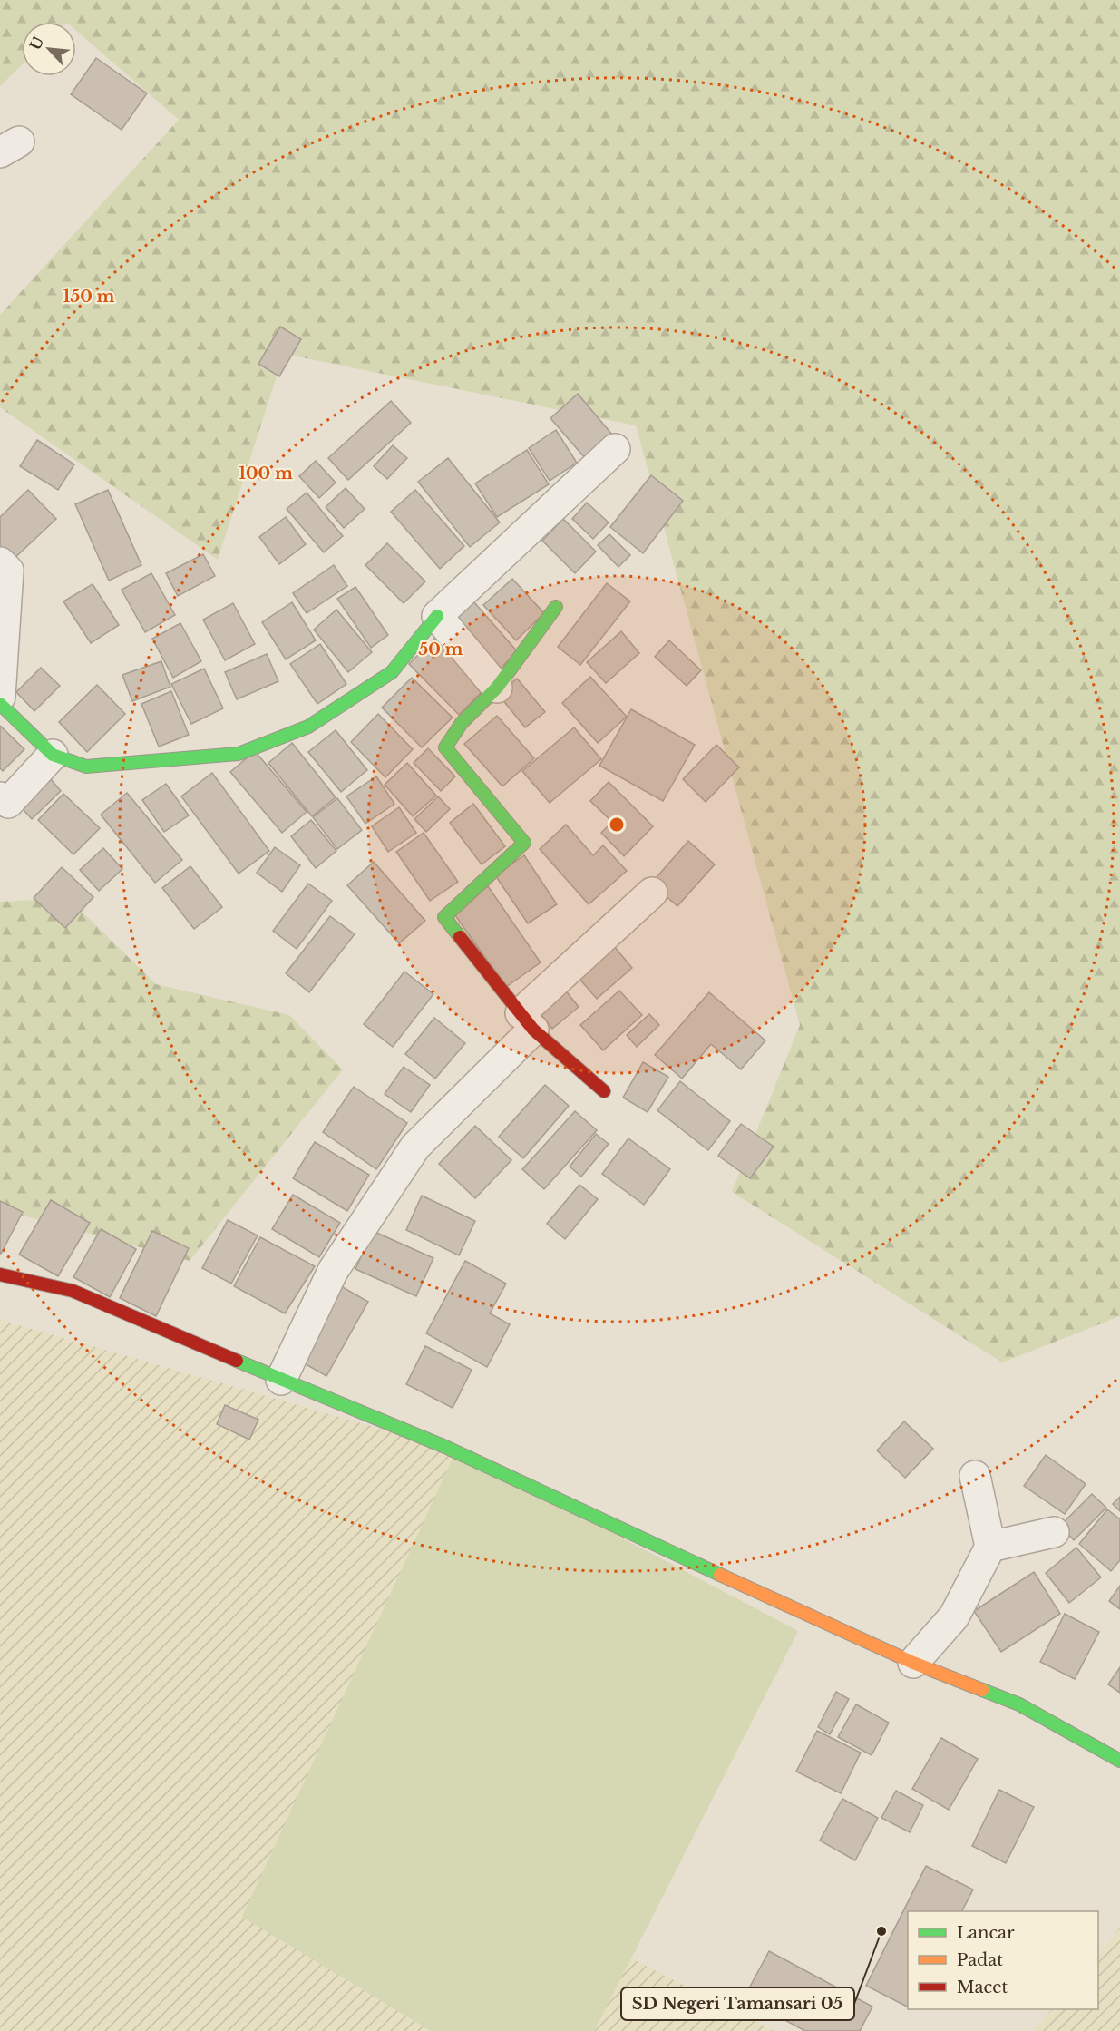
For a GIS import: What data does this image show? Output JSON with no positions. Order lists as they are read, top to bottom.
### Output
{
  "places": ["SD Negeri Tamansari 05"],
  "legend": ["Lancar", "Padat", "Macet"],
  "north": "top left",
  "rings": ["150 m", "100 m", "50 m"]
}
